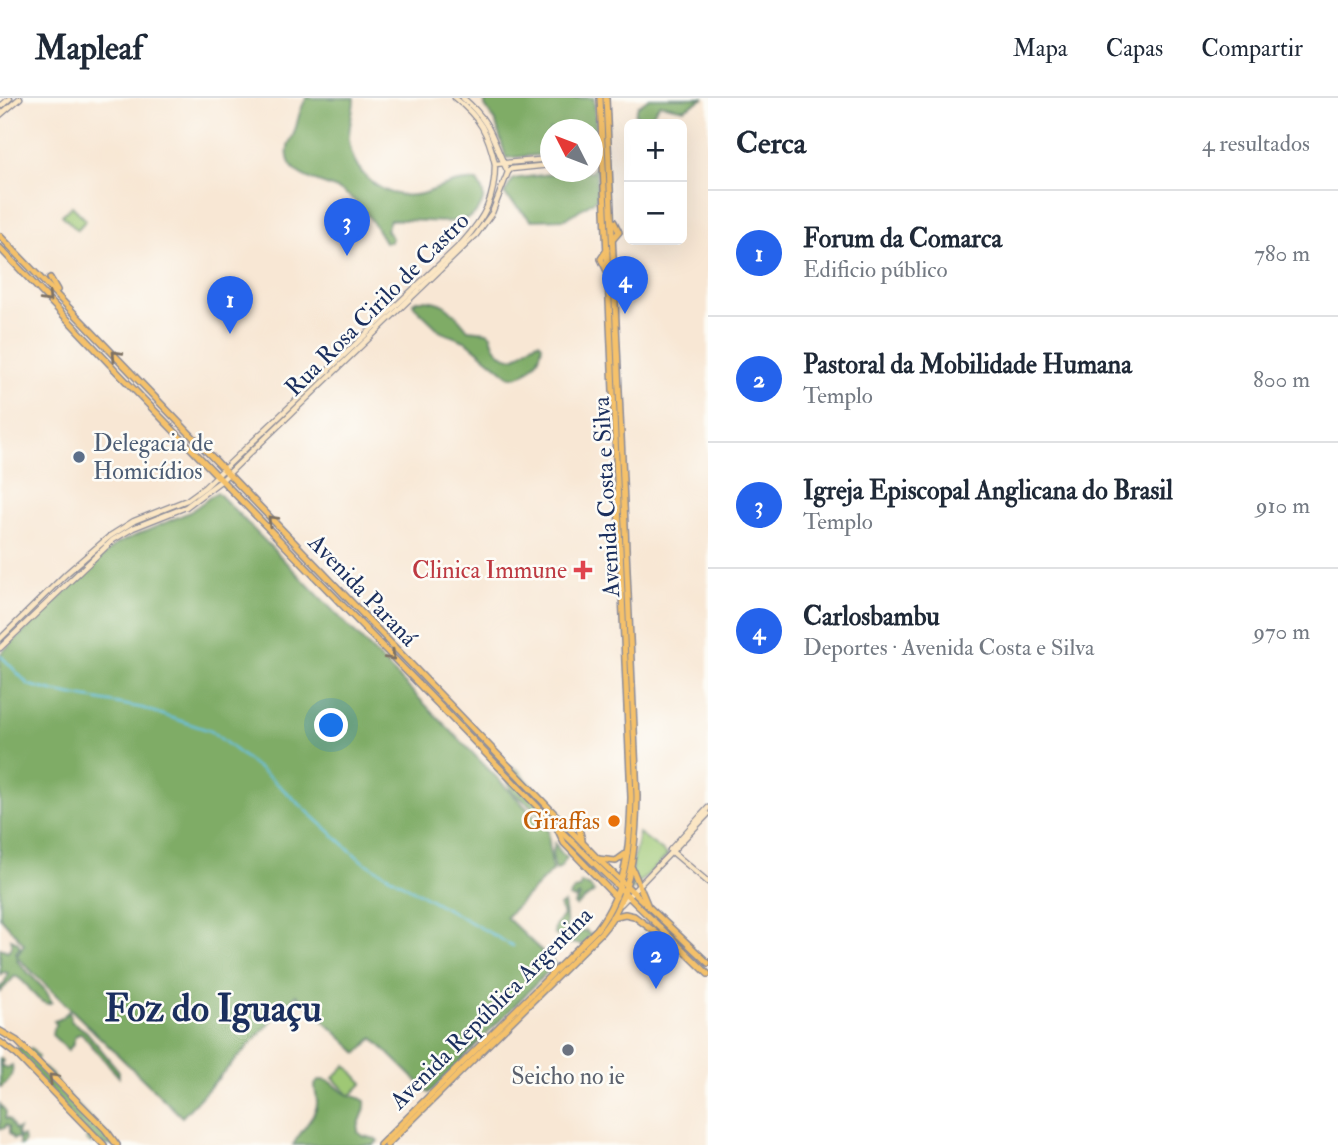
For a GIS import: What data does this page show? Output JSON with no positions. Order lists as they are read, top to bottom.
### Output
{
  "streets": {
    "main road": [
      "Rua Rosa Cirilo de Castro",
      "Avenida Costa e Silva",
      "Avenida Paraná",
      "Avenida República Argentina"
    ]
  },
  "crossings": [
    ["Rua Rosa Cirilo de Castro", "Avenida Paraná"],
    ["Avenida Costa e Silva", "Avenida Paraná"],
    ["Avenida Costa e Silva", "Avenida República Argentina"],
    ["Avenida Paraná", "Avenida República Argentina"]
  ],
  "districts": ["Foz do Iguaçu"],
  "places": {
    "other": ["Delegacia de Homicídios", "Giraffas", "Seicho no ie"],
    "health": ["Clinica Immune"]
  },
  "north": "top left",
  "page": {
    "header": "Mapleaf",
    "nav": ["Mapa", "Capas", "Compartir"],
    "heading": ["Cerca", "4 resultados"],
    "map_buttons": ["+", "−"],
    "list": [
      {
        "mark": "1",
        "name": "Forum da Comarca",
        "note": "Edificio público",
        "value": "780 m"
      },
      {
        "mark": "2",
        "name": "Pastoral da Mobilidade Humana",
        "note": "Templo",
        "value": "800 m"
      },
      {
        "mark": "3",
        "name": "Igreja Episcopal Anglicana do Brasil",
        "note": "Templo",
        "value": "910 m"
      },
      {
        "mark": "4",
        "name": "Carlosbambu",
        "note": "Deportes · Avenida Costa e Silva",
        "value": "970 m"
      }
    ],
    "pins": [
      "3",
      "4",
      "1",
      "2"
    ]
  }
}
